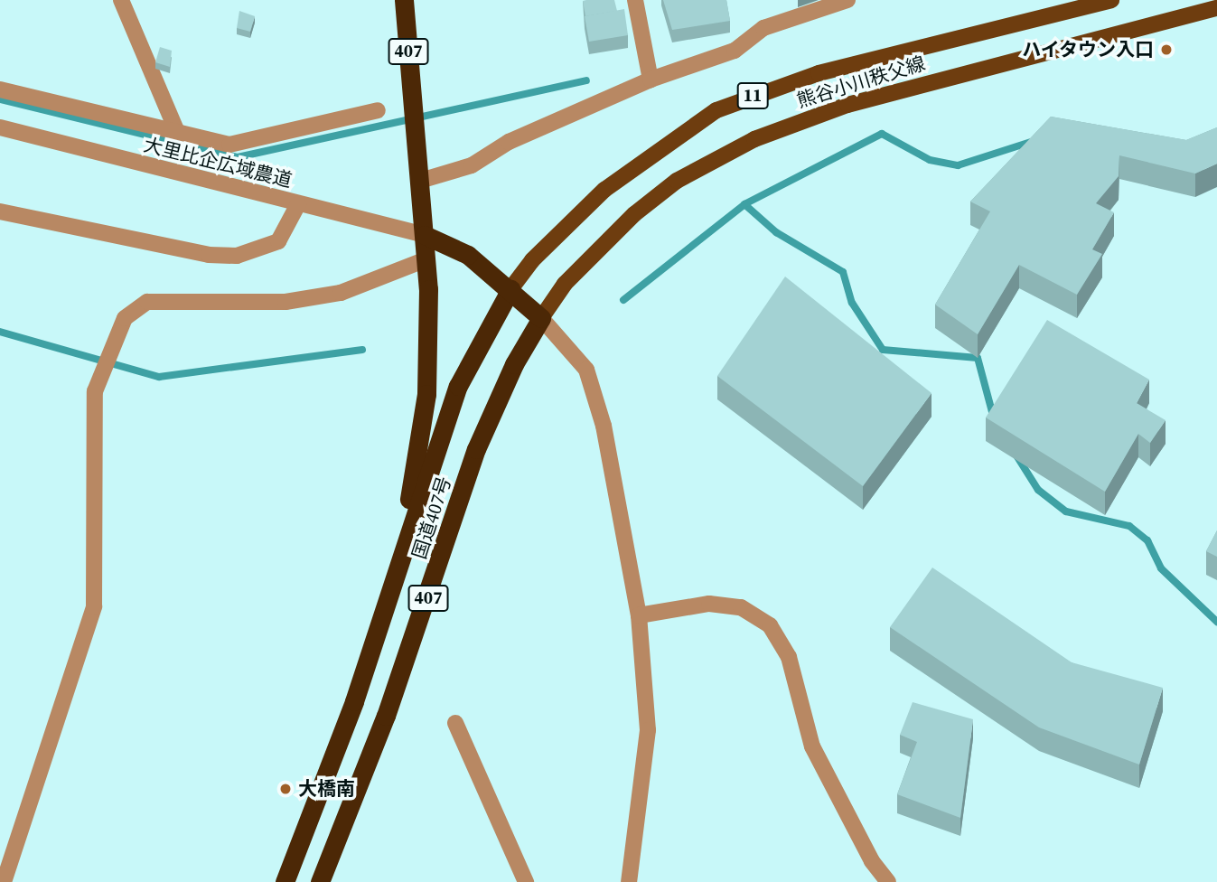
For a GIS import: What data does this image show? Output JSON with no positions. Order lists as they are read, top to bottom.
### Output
{
  "streets": {
    "highway": ["407", "国道407号"],
    "main road": ["熊谷小川秩父線", "11"],
    "street": ["大里比企広域農道"]
  },
  "crossings": [
    ["熊谷小川秩父線", "国道407号"],
    ["大里比企広域農道", "国道407号"]
  ],
  "places": ["ハイタウン入口", "大橋南"]
}
